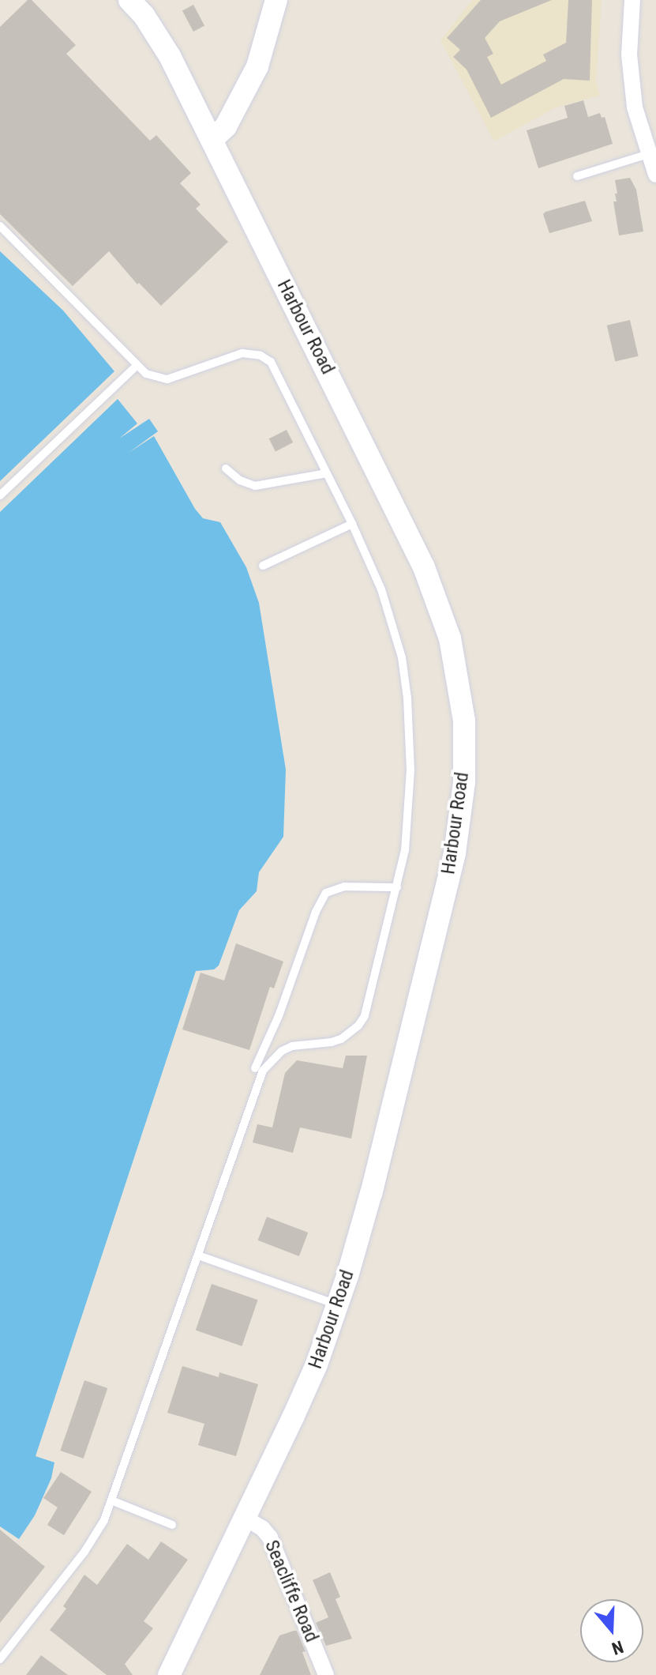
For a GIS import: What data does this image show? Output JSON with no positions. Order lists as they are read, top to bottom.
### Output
{
  "streets": {
    "street": ["Harbour Road", "Seacliffe Road"]
  },
  "crossings": [
    ["Harbour Road", "Seacliffe Road"]
  ],
  "north": "bottom"
}
